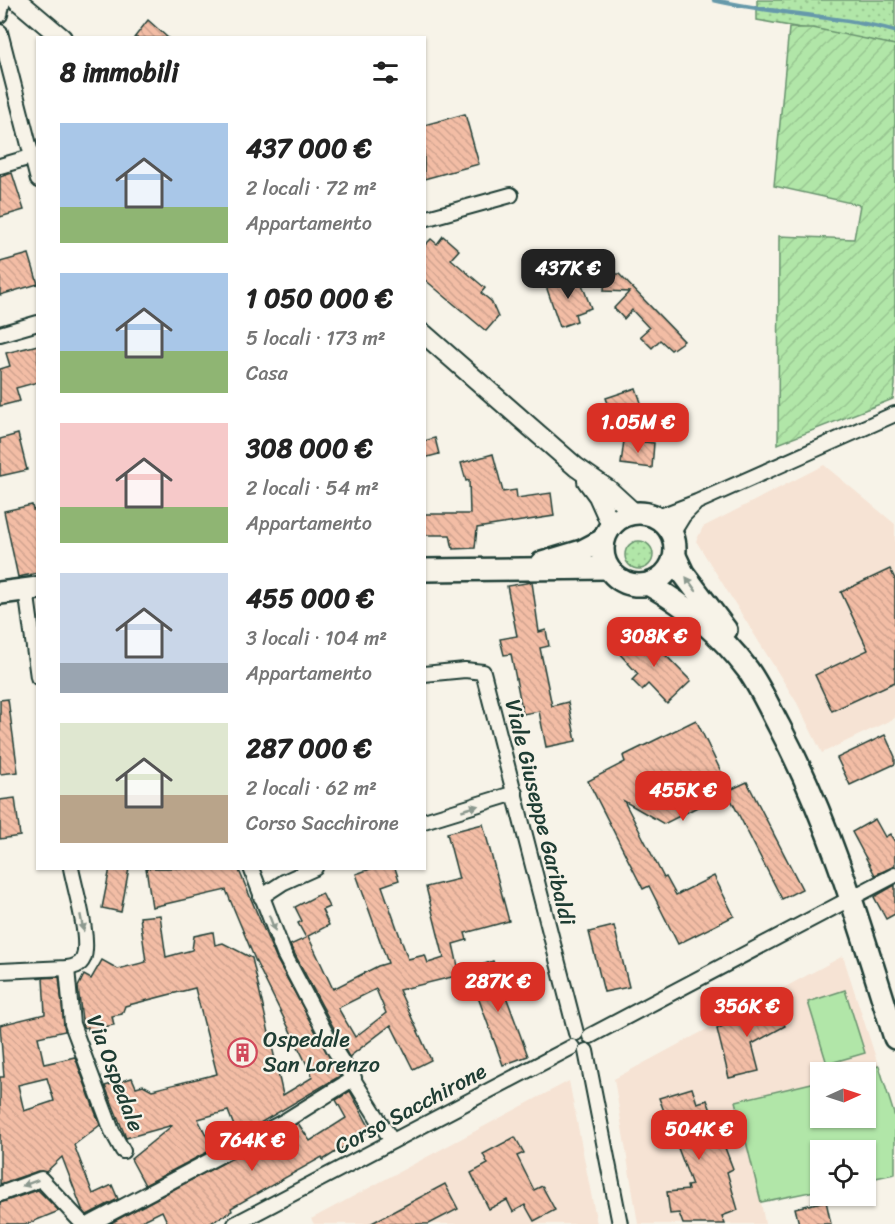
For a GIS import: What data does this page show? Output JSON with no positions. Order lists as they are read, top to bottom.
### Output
{
  "streets": {
    "street": ["Viale Giuseppe Garibaldi", "Via Ospedale", "Corso Sacchirone"]
  },
  "places": {
    "building": ["Ospedale San Lorenzo"]
  },
  "north": "right",
  "page": {
    "heading": "8 immobili",
    "list": [
      {
        "name": "437 000 €",
        "note": "2 locali · 72 m² · Appartamento"
      },
      {
        "name": "1 050 000 €",
        "note": "5 locali · 173 m² · Casa"
      },
      {
        "name": "308 000 €",
        "note": "2 locali · 54 m² · Appartamento"
      },
      {
        "name": "455 000 €",
        "note": "3 locali · 104 m² · Appartamento"
      },
      {
        "name": "287 000 €",
        "note": "2 locali · 62 m² · Corso Sacchirone"
      }
    ],
    "price": [
      "437K €",
      "1.05M €",
      "308K €",
      "455K €",
      "287K €",
      "356K €",
      "504K €",
      "764K €"
    ]
  }
}
